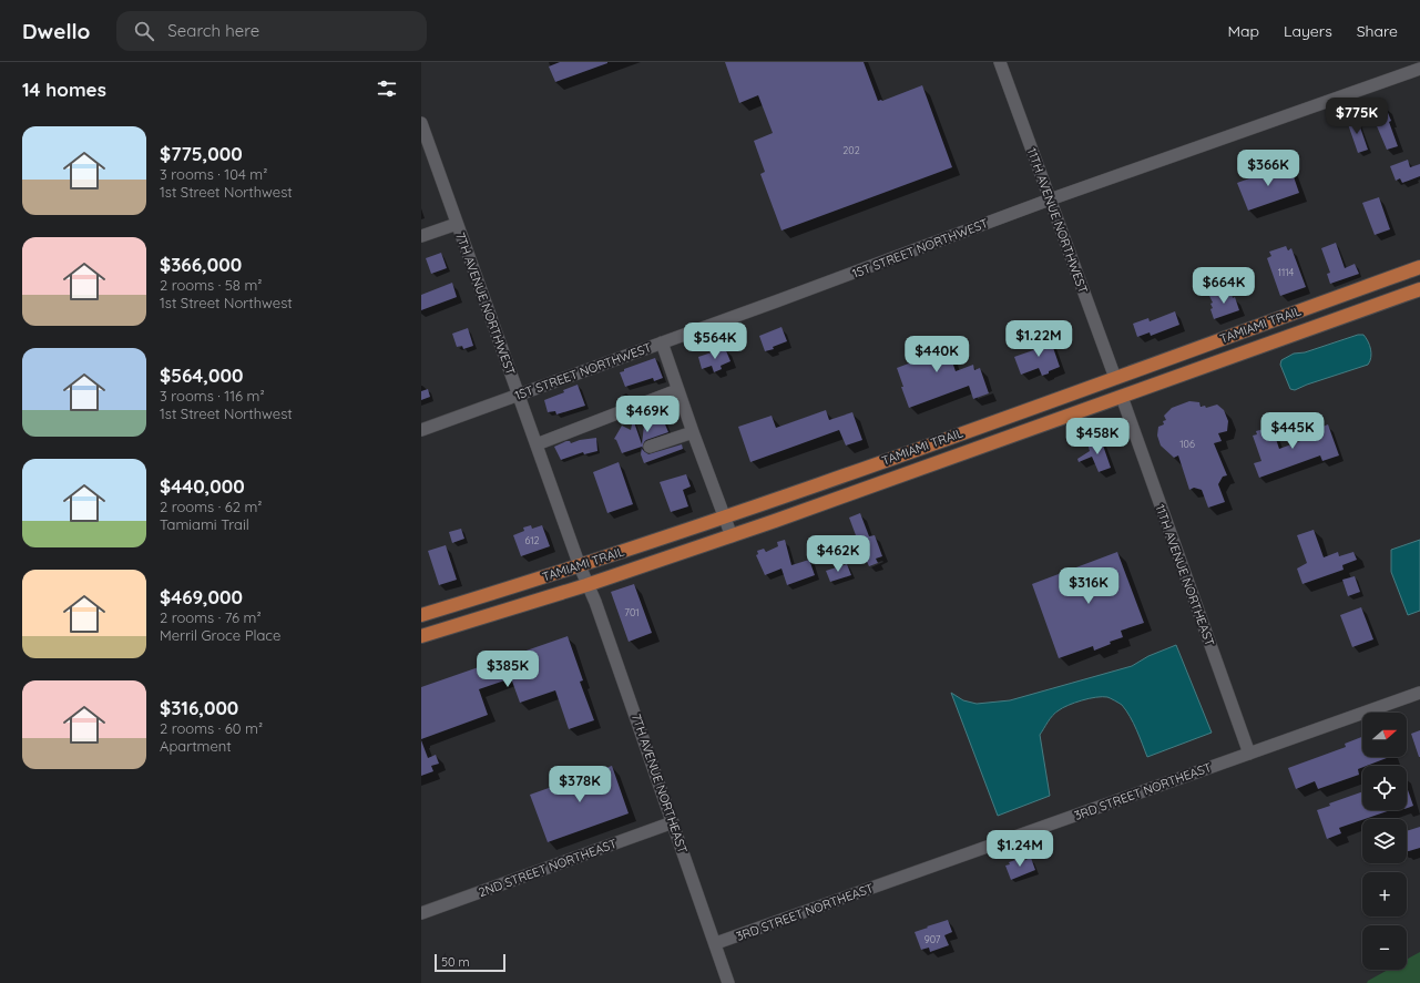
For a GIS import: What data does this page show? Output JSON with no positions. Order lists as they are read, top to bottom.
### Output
{
  "streets": {
    "main road": ["TAMIAMI TRAIL"],
    "street": [
      "11TH AVENUE NORTHWEST",
      "1ST STREET NORTHWEST",
      "7TH AVENUE NORTHWEST",
      "11TH AVENUE NORTHEAST",
      "7TH AVENUE NORTHEAST",
      "3RD STREET NORTHEAST",
      "2ND STREET NORTHEAST"
    ]
  },
  "crossings": [
    ["11TH AVENUE NORTHWEST", "1ST STREET NORTHWEST"],
    ["11TH AVENUE NORTHWEST", "TAMIAMI TRAIL"],
    ["1ST STREET NORTHWEST", "7TH AVENUE NORTHWEST"],
    ["7TH AVENUE NORTHWEST", "TAMIAMI TRAIL"],
    ["7TH AVENUE NORTHWEST", "7TH AVENUE NORTHEAST"],
    ["TAMIAMI TRAIL", "11TH AVENUE NORTHEAST"],
    ["TAMIAMI TRAIL", "7TH AVENUE NORTHEAST"],
    ["11TH AVENUE NORTHEAST", "3RD STREET NORTHEAST"],
    ["7TH AVENUE NORTHEAST", "3RD STREET NORTHEAST"],
    ["7TH AVENUE NORTHEAST", "2ND STREET NORTHEAST"]
  ],
  "house_numbers": [
    "202",
    "1114",
    "106",
    "612",
    "701",
    "907"
  ],
  "scale_bar": "50 m",
  "north": "right",
  "page": {
    "header": "Dwello",
    "search": "Search here",
    "nav": ["Map", "Layers", "Share"],
    "heading": "14 homes",
    "price": [
      "$775K",
      "$366K",
      "$664K",
      "$1.22M",
      "$564K",
      "$440K",
      "$469K",
      "$445K",
      "$458K",
      "$462K",
      "$316K",
      "$385K",
      "$378K",
      "$1.24M"
    ],
    "list": [
      {
        "name": "$775,000",
        "note": "3 rooms · 104 m² · 1st Street Northwest"
      },
      {
        "name": "$366,000",
        "note": "2 rooms · 58 m² · 1st Street Northwest"
      },
      {
        "name": "$564,000",
        "note": "3 rooms · 116 m² · 1st Street Northwest"
      },
      {
        "name": "$440,000",
        "note": "2 rooms · 62 m² · Tamiami Trail"
      },
      {
        "name": "$469,000",
        "note": "2 rooms · 76 m² · Merril Groce Place"
      },
      {
        "name": "$316,000",
        "note": "2 rooms · 60 m² · Apartment"
      }
    ],
    "map_buttons": ["+", "−"],
    "scale": "50 m"
  }
}
